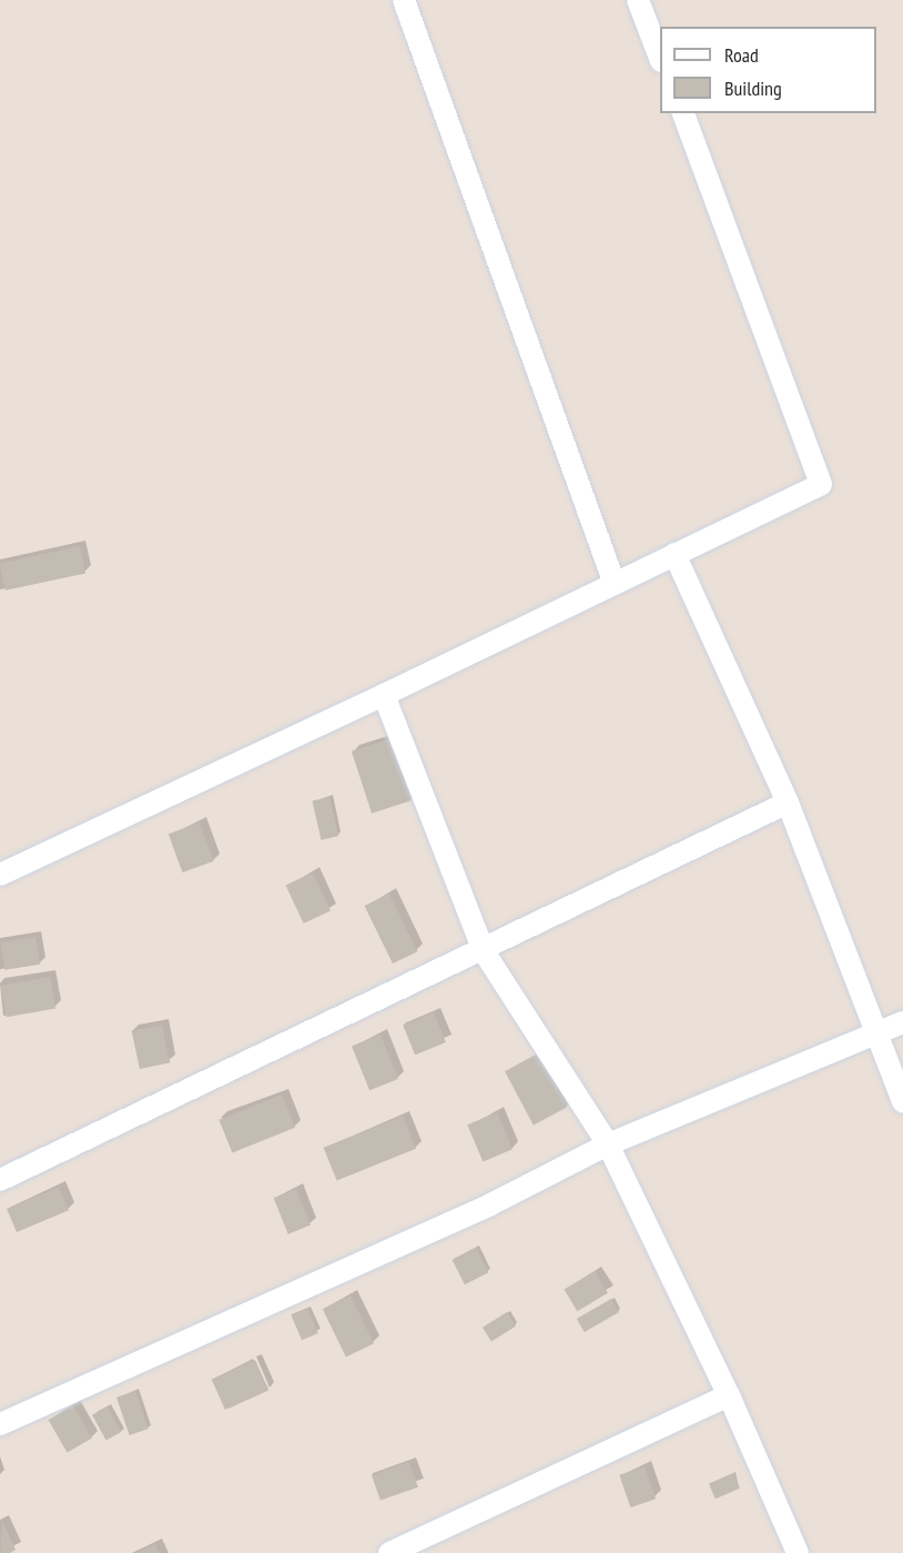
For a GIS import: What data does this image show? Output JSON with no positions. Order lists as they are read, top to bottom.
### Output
{
  "legend": ["Road", "Building"]
}
